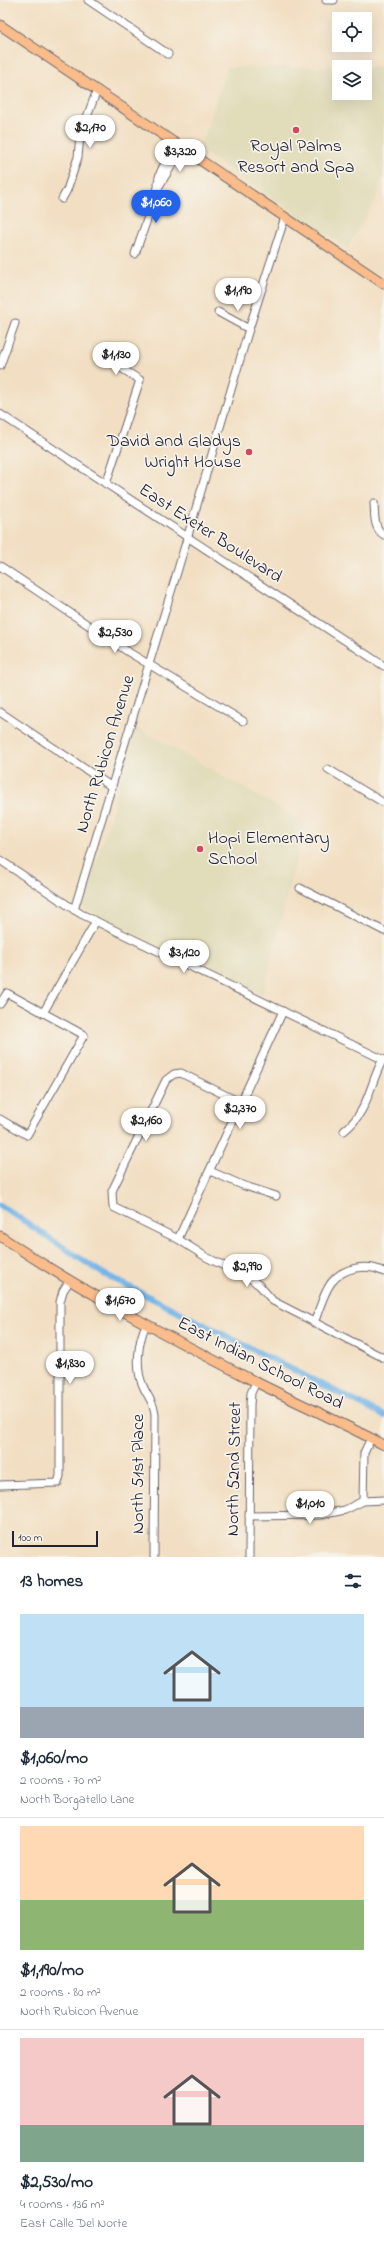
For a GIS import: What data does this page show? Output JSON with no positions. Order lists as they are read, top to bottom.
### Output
{
  "streets": {
    "main road": ["East Indian School Road"],
    "street": [
      "East Exeter Boulevard",
      "North Rubicon Avenue",
      "North 52nd Street",
      "North 51st Place"
    ]
  },
  "crossings": [
    ["East Exeter Boulevard", "North Rubicon Avenue"],
    ["East Indian School Road", "North 52nd Street"],
    ["East Indian School Road", "North 51st Place"]
  ],
  "places": ["Royal Palms Resort and Spa", "David and Gladys Wright House", "Hopi Elementary School"],
  "scale_bar": "100 m",
  "page": {
    "price": [
      "$2,170",
      "$3,320",
      "$1,060",
      "$1,190",
      "$1,130",
      "$2,530",
      "$3,120",
      "$2,370",
      "$2,160",
      "$2,990",
      "$1,670",
      "$1,830",
      "$1,010"
    ],
    "scale": "100 m",
    "heading": "13 homes",
    "list": [
      {
        "name": "$1,060/mo",
        "note": "2 rooms · 70 m² · North Borgatello Lane"
      },
      {
        "name": "$1,190/mo",
        "note": "2 rooms · 80 m² · North Rubicon Avenue"
      },
      {
        "name": "$2,530/mo",
        "note": "4 rooms · 136 m² · East Calle Del Norte"
      }
    ]
  }
}
